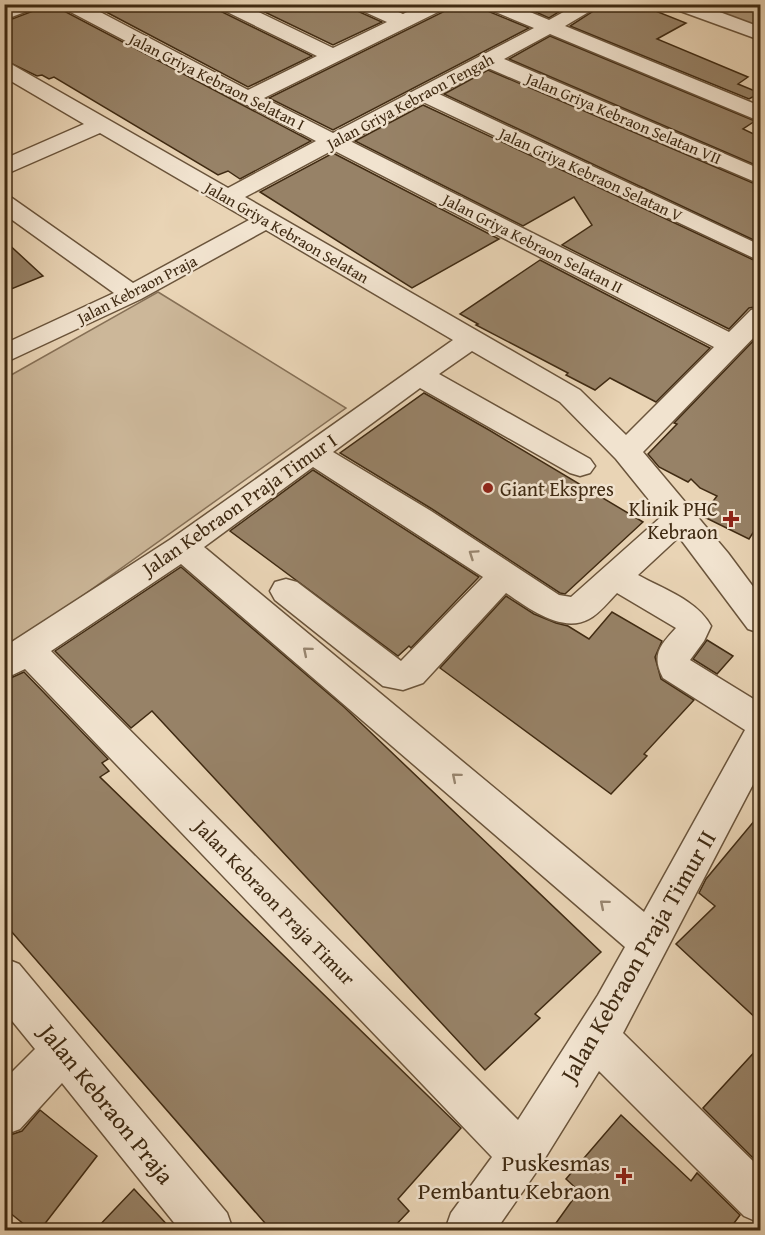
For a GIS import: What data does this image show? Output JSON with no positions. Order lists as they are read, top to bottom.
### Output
{
  "streets": {
    "street": [
      "Jalan Griya Kebraon Selatan I",
      "Jalan Griya Kebraon Tengah",
      "Jalan Griya Kebraon Selatan VII",
      "Jalan Griya Kebraon Selatan V",
      "Jalan Griya Kebraon Selatan",
      "Jalan Griya Kebraon Selatan II",
      "Jalan Kebraon Praja",
      "Jalan Kebraon Praja Timur I",
      "Jalan Kebraon Praja Timur",
      "Jalan Kebraon Praja Timur II"
    ]
  },
  "crossings": [
    ["Jalan Griya Kebraon Selatan I", "Jalan Griya Kebraon Tengah"],
    ["Jalan Griya Kebraon Selatan I", "Jalan Griya Kebraon Selatan II"],
    ["Jalan Griya Kebraon Tengah", "Jalan Griya Kebraon Selatan VII"],
    ["Jalan Griya Kebraon Tengah", "Jalan Griya Kebraon Selatan V"],
    ["Jalan Griya Kebraon Tengah", "Jalan Griya Kebraon Selatan"],
    ["Jalan Griya Kebraon Tengah", "Jalan Griya Kebraon Selatan II"],
    ["Jalan Griya Kebraon Selatan", "Jalan Kebraon Praja"],
    ["Jalan Griya Kebraon Selatan", "Jalan Kebraon Praja Timur I"],
    ["Jalan Kebraon Praja Timur I", "Jalan Kebraon Praja Timur"],
    ["Jalan Kebraon Praja Timur", "Jalan Kebraon Praja Timur II"]
  ],
  "places": {
    "other": ["Giant Ekspres"],
    "health": ["Klinik PHC Kebraon", "Puskesmas Pembantu Kebraon"]
  }
}
